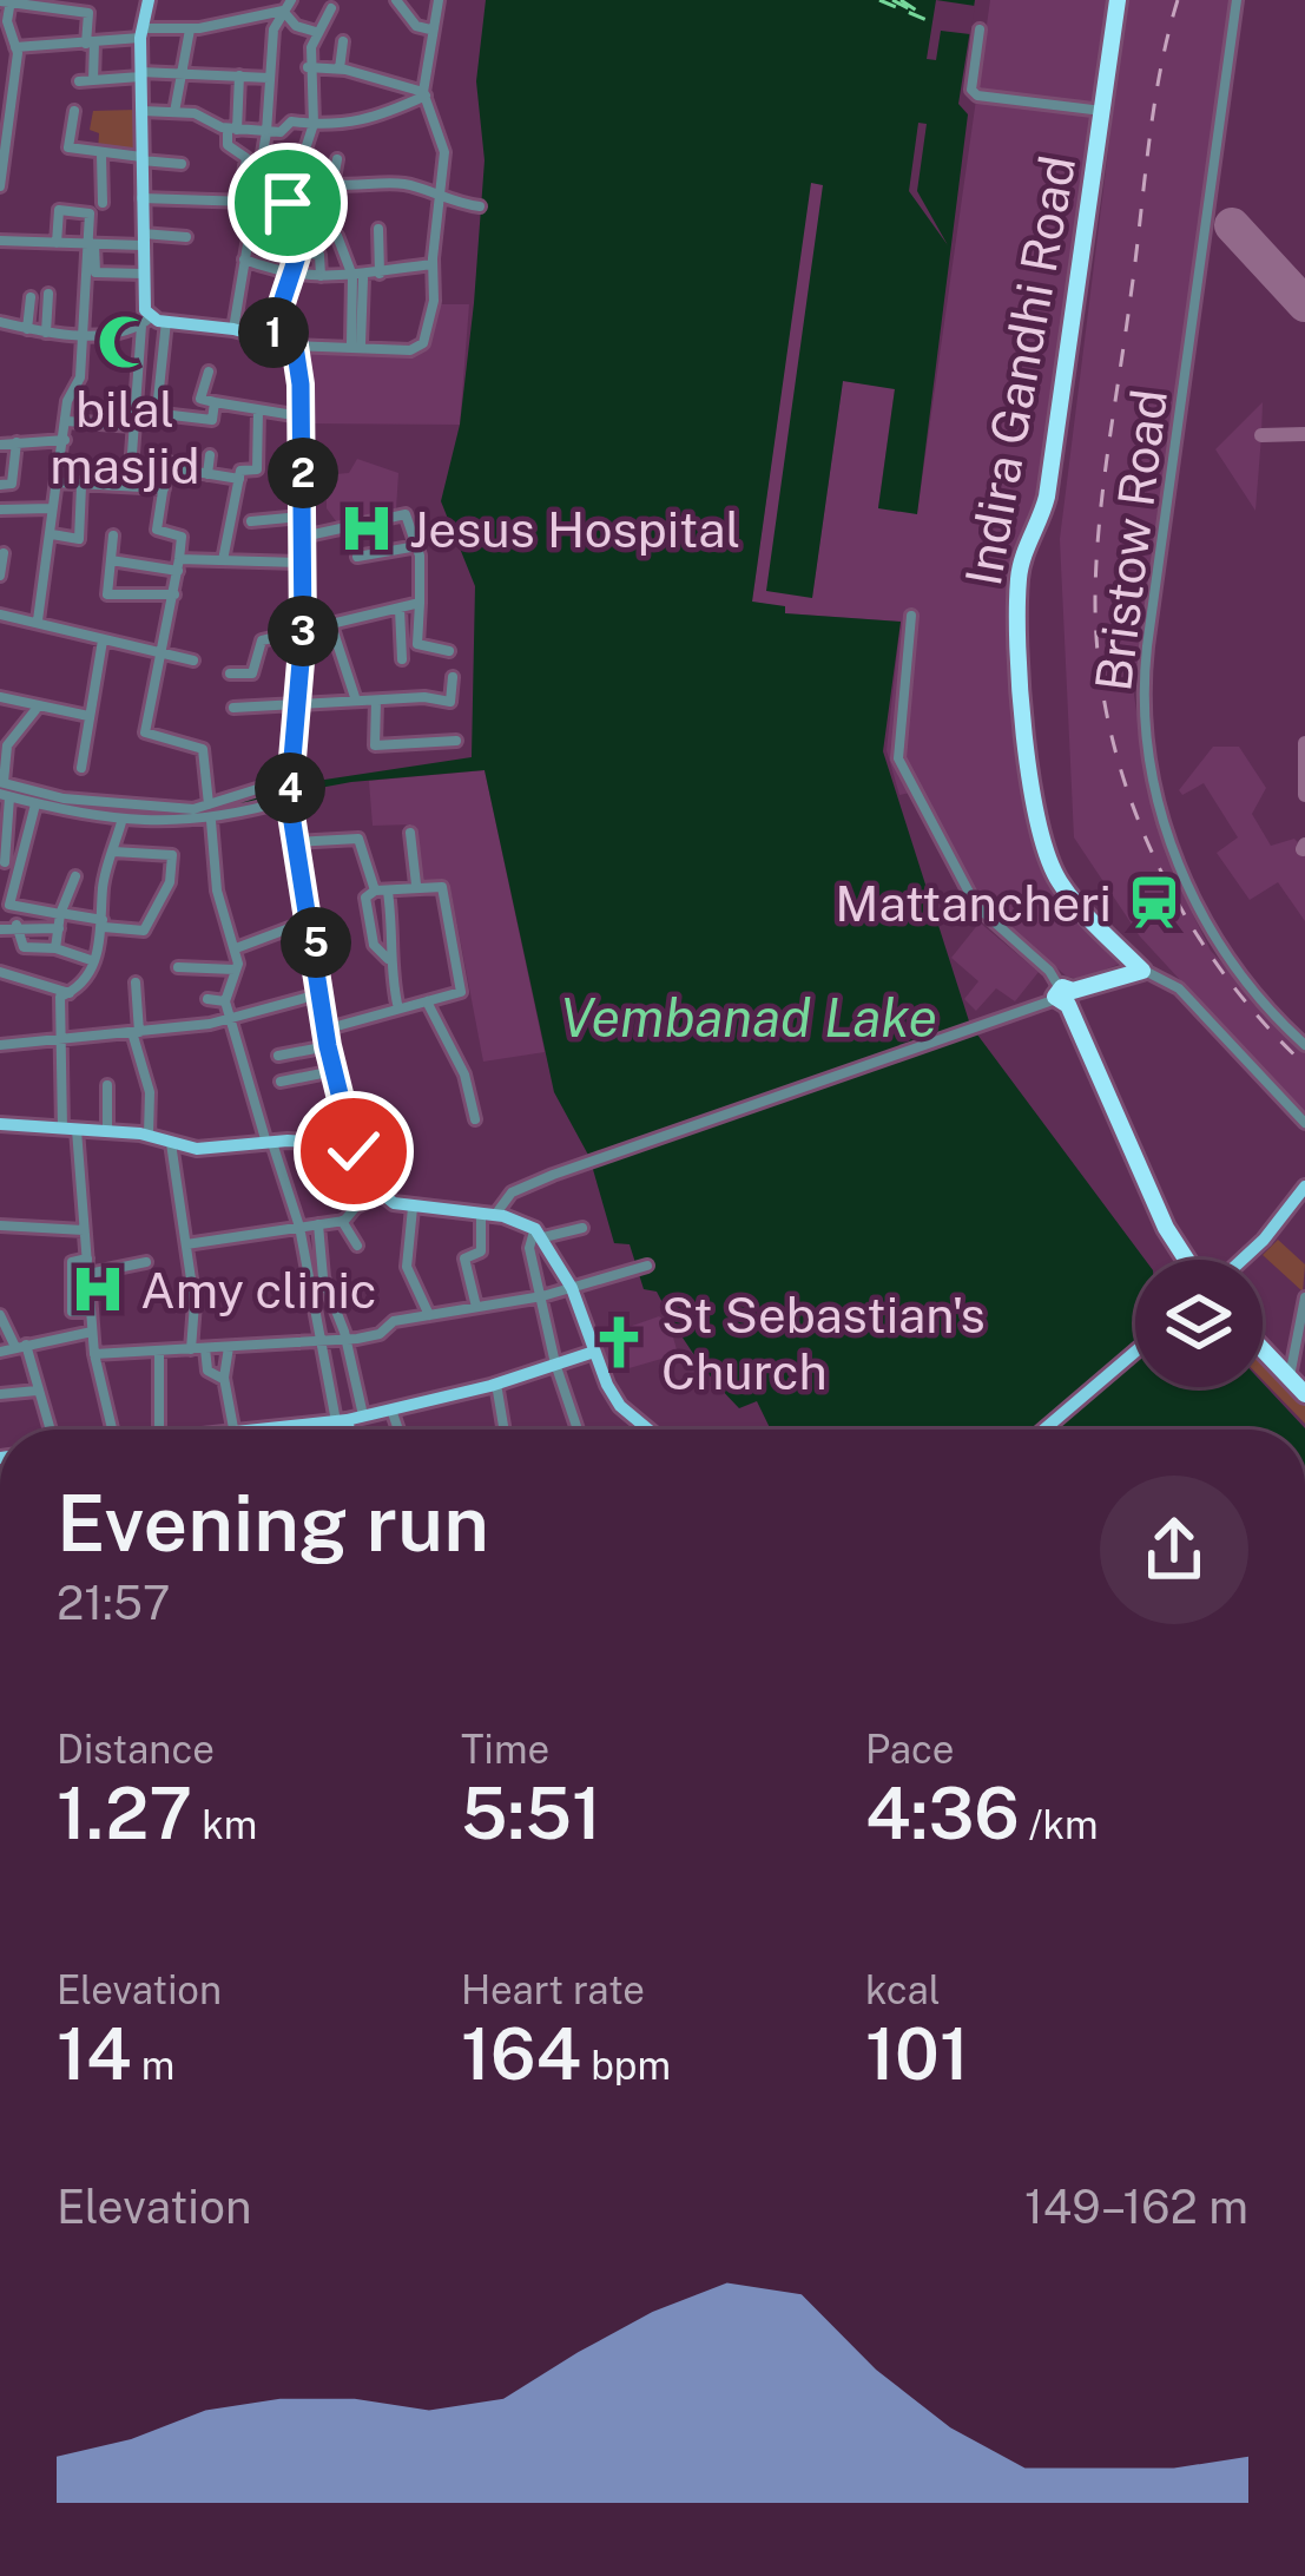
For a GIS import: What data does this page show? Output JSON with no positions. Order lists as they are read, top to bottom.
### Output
{
  "streets": {
    "highway": ["Indira Gandhi Road"],
    "street": ["Bristow Road"]
  },
  "water": ["Vembanad Lake"],
  "places": {
    "mosque": ["bilal masjid"],
    "hospital": ["Jesus Hospital", "Amy clinic"],
    "station": ["Mattancheri"],
    "church": ["St Sebastian's Church"]
  },
  "page": {
    "pins": [
      "1",
      "2",
      "3",
      "4",
      "5"
    ],
    "heading": ["Evening run", "21:57"],
    "stats": [
      ["Distance", "1.27 km"],
      ["Time", "5:51"],
      ["Pace", "4:36 /km"],
      ["Elevation", "14 m"],
      ["Heart rate", "164 bpm"],
      ["kcal", "101"]
    ],
    "chart": ["Elevation", "149–162 m"]
  }
}
